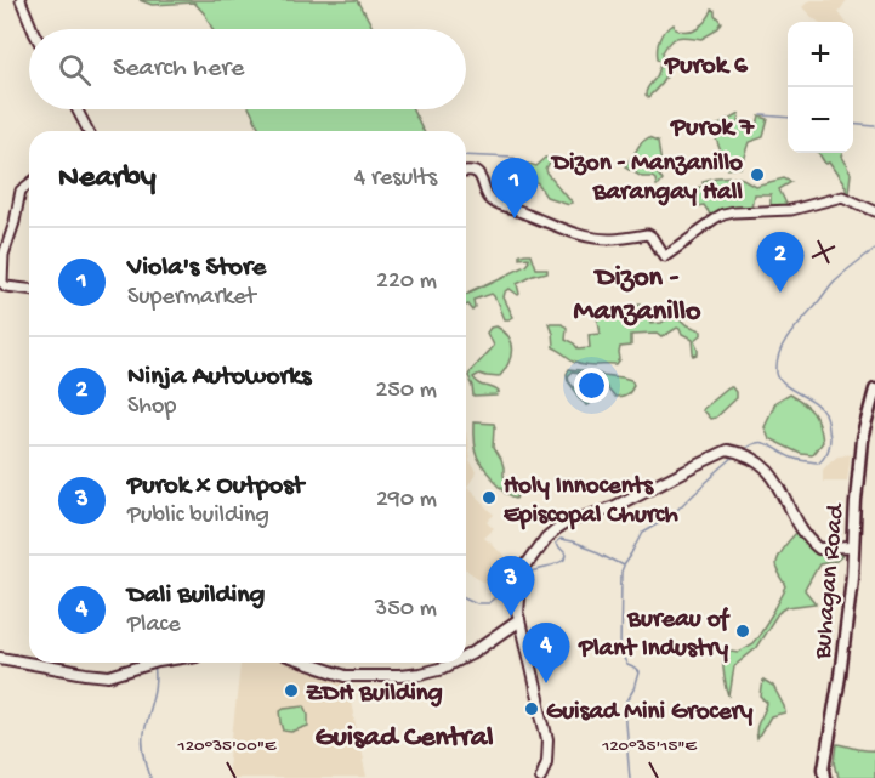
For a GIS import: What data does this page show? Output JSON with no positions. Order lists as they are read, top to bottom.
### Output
{
  "streets": {
    "main road": ["Buhagan Road"]
  },
  "districts": [
    "Purok 6",
    "Purok 7",
    "Dizon - Manzanillo",
    "Guisad Central"
  ],
  "places": [
    "Dizon - Manzanillo Barangay Hall",
    "Holy Innocents Episcopal Church",
    "Bureau of Plant Industry",
    "ZDH Building",
    "Guisad Mini Grocery"
  ],
  "page": {
    "map_buttons": ["+", "−"],
    "search": "Search here",
    "heading": ["Nearby", "4 results"],
    "pins": [
      "1",
      "2",
      "3",
      "4"
    ],
    "list": [
      {
        "mark": "1",
        "name": "Viola's Store",
        "note": "Supermarket",
        "value": "220 m"
      },
      {
        "mark": "2",
        "name": "Ninja Autoworks",
        "note": "Shop",
        "value": "250 m"
      },
      {
        "mark": "3",
        "name": "Purok x Outpost",
        "note": "Public building",
        "value": "290 m"
      },
      {
        "mark": "4",
        "name": "Dali Building",
        "note": "Place",
        "value": "350 m"
      }
    ]
  },
  "coordinates": ["120°35'00\"E", "120°35'15\"E"]
}
